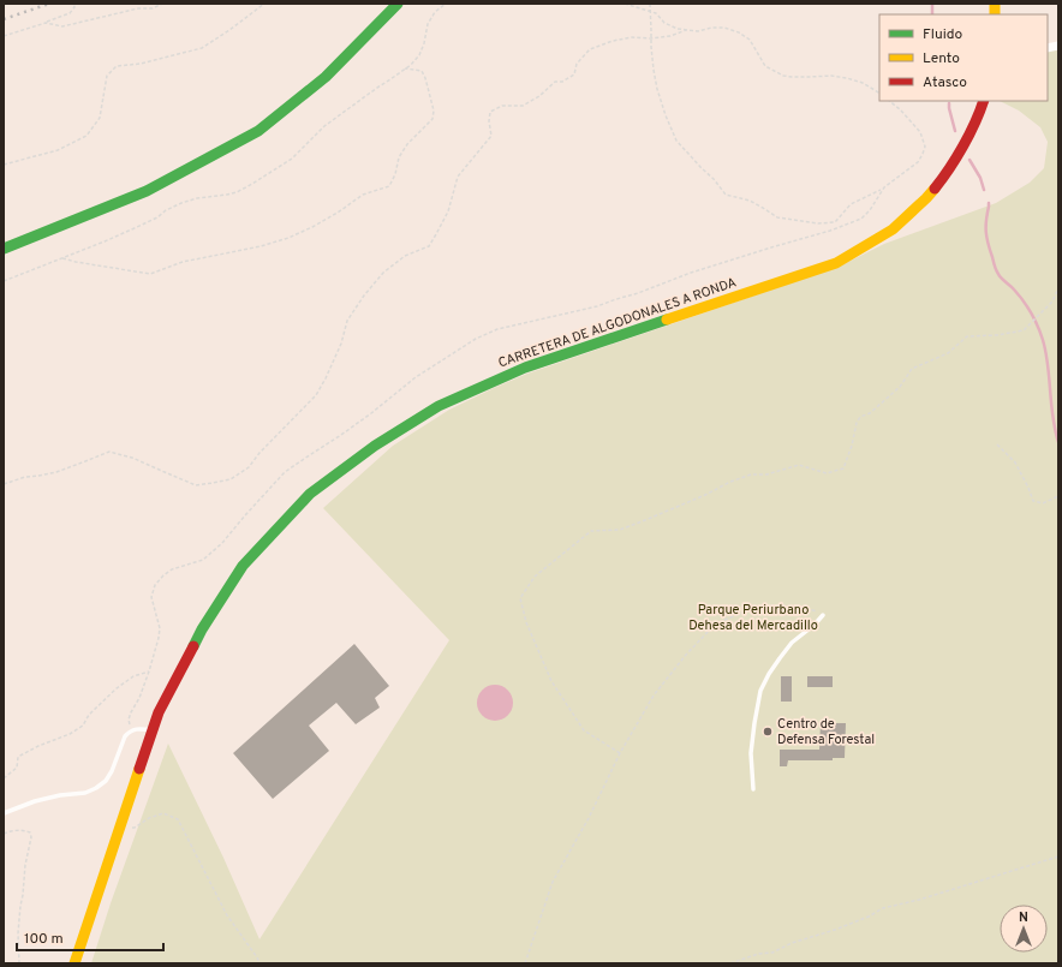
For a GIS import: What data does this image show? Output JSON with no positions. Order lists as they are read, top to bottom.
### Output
{
  "streets": {
    "main road": ["CARRETERA DE ALGODONALES A RONDA"]
  },
  "parks": ["Parque Periurbano Dehesa del Mercadillo"],
  "places": ["Centro de Defensa Forestal"],
  "legend": ["Fluido", "Lento", "Atasco"],
  "scale_bar": "100 m",
  "north": "top"
}
